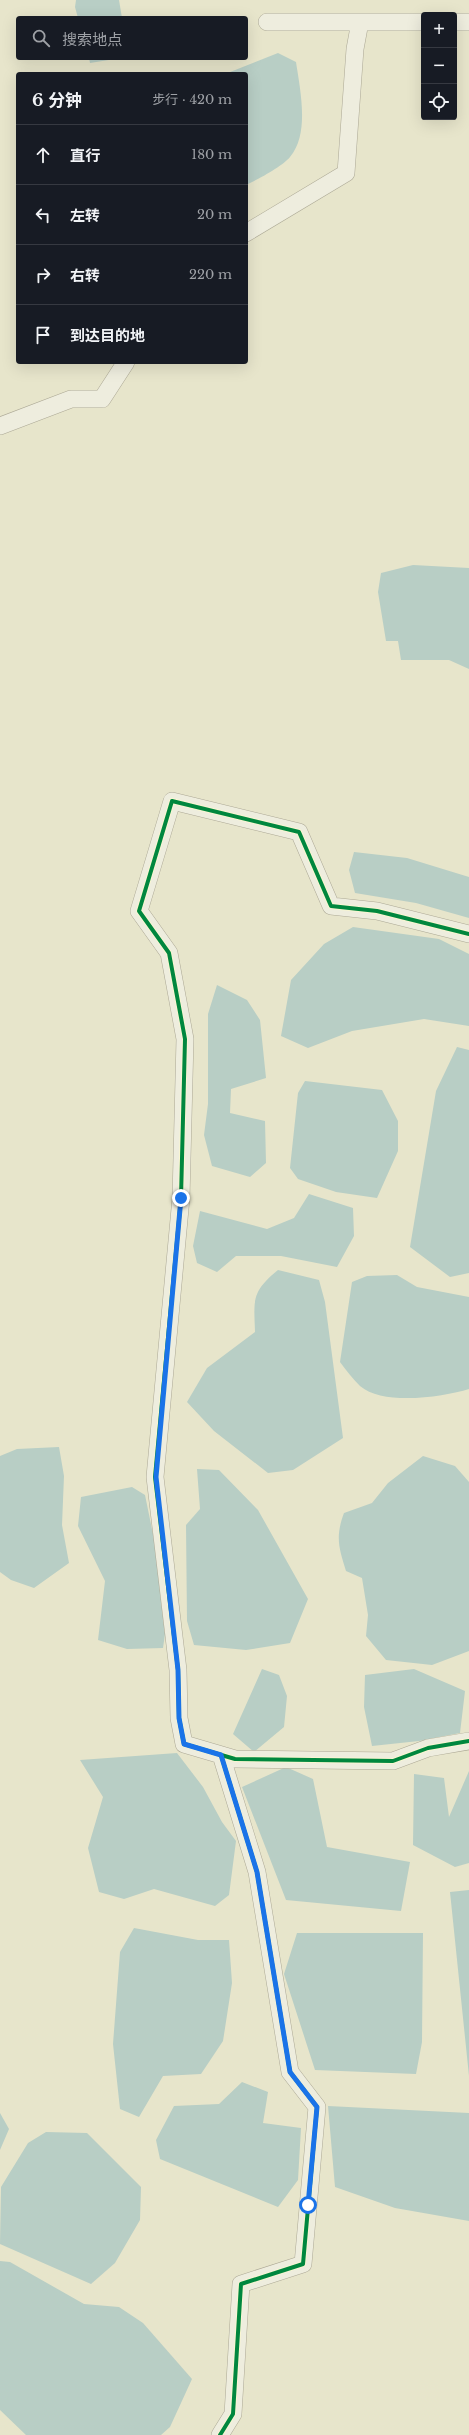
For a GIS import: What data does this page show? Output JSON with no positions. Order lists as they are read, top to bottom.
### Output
{
  "page": {
    "map_buttons": ["+", "−"],
    "search": "搜索地点",
    "heading": ["6 分钟", "步行 · 420 m"],
    "list": [
      ["直行", "180 m"],
      ["左转", "20 m"],
      ["右转", "220 m"],
      "到达目的地"
    ]
  }
}
